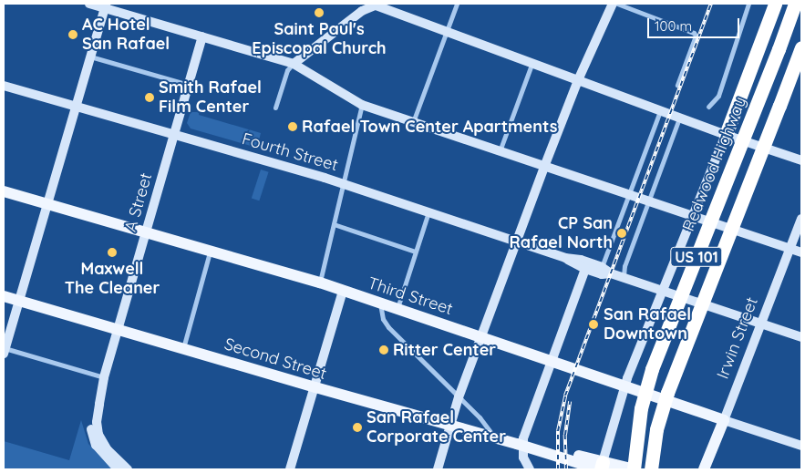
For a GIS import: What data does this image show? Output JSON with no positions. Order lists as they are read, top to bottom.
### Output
{
  "streets": {
    "highway": ["Redwood Highway", "US 101"],
    "main road": ["Third Street", "Irwin Street", "Second Street"],
    "street": ["Fourth Street", "A Street"]
  },
  "crossings": [
    ["Fourth Street", "A Street"],
    ["Fourth Street", "Irwin Street"],
    ["Redwood Highway", "Second Street"],
    ["A Street", "Third Street"],
    ["A Street", "Second Street"],
    ["Third Street", "Irwin Street"]
  ],
  "places": [
    "Saint Paul's Episcopal Church",
    "AC Hotel San Rafael",
    "Smith Rafael Film Center",
    "Rafael Town Center Apartments",
    "CP San Rafael North",
    "Maxwell The Cleaner",
    "San Rafael Downtown",
    "Ritter Center",
    "San Rafael Corporate Center"
  ],
  "scale_bar": "100 m"
}
